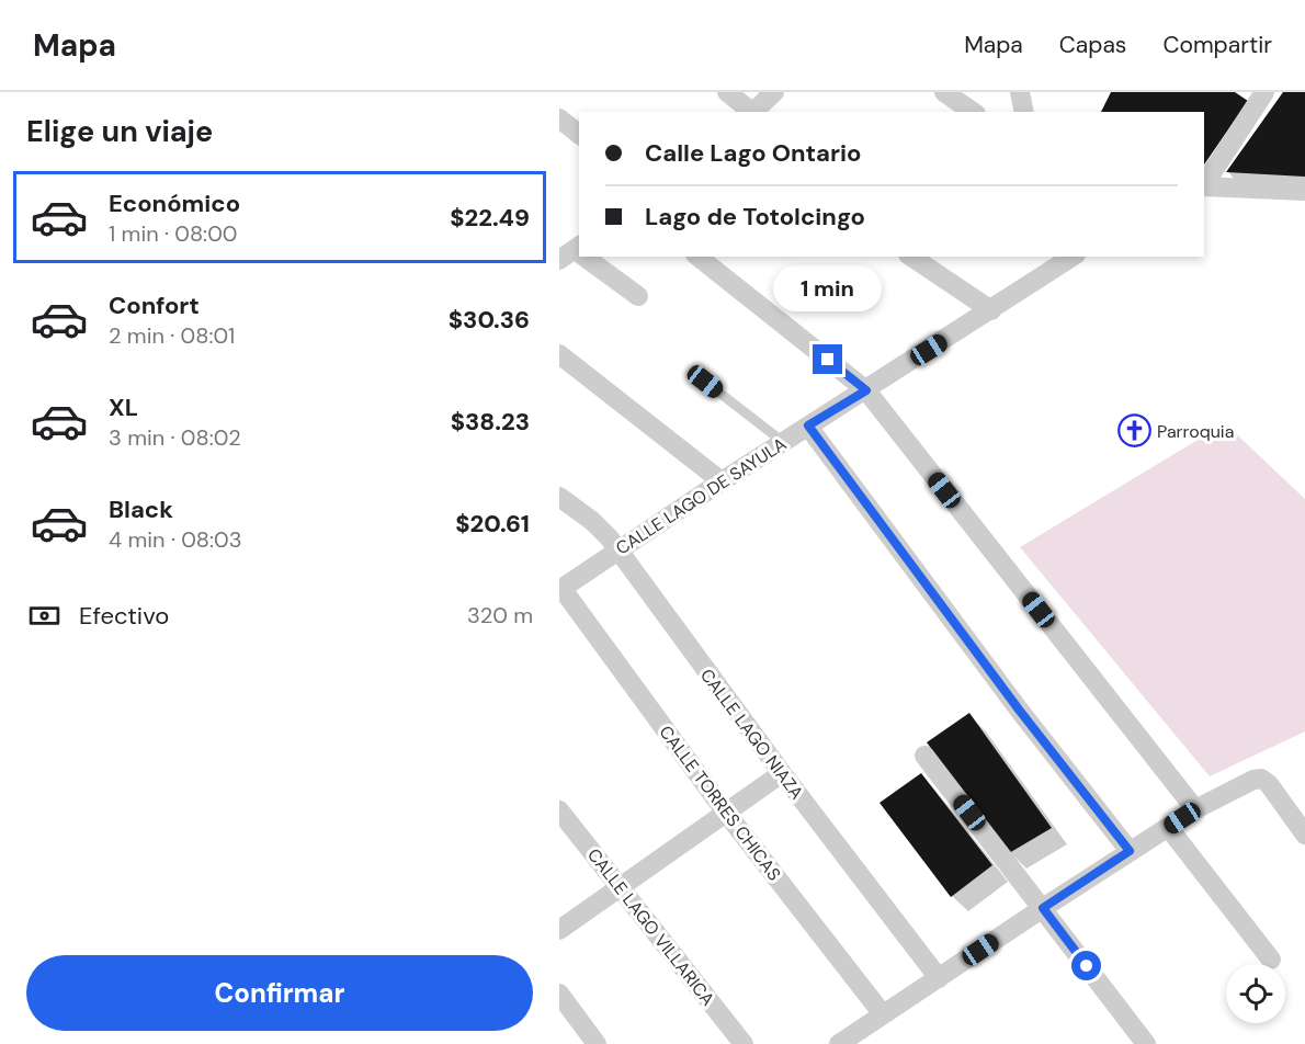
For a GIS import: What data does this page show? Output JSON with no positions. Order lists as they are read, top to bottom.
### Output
{
  "streets": {
    "street": [
      "CALLE LAGO DE SAYULA",
      "CALLE LAGO NIAZA",
      "CALLE TORRES CHICAS",
      "CALLE LAGO VILLARICA"
    ]
  },
  "crossings": [
    ["CALLE LAGO DE SAYULA", "CALLE LAGO NIAZA"],
    ["CALLE LAGO DE SAYULA", "CALLE TORRES CHICAS"]
  ],
  "places": {
    "church": ["Parroquia"]
  },
  "page": {
    "header": "Mapa",
    "nav": ["Mapa", "Capas", "Compartir"],
    "heading": "Elige un viaje",
    "banner": ["Calle Lago Ontario", "Lago de Totolcingo"],
    "list": [
      {
        "name": "Económico",
        "note": "1 min · 08:00",
        "value": "$22.49"
      },
      {
        "name": "Confort",
        "note": "2 min · 08:01",
        "value": "$30.36"
      },
      {
        "name": "XL",
        "note": "3 min · 08:02",
        "value": "$38.23"
      },
      {
        "name": "Black",
        "note": "4 min · 08:03",
        "value": "$20.61"
      }
    ],
    "bubble": "1 min",
    "pay": ["Efectivo", "320 m"],
    "buttons": "Confirmar"
  }
}
